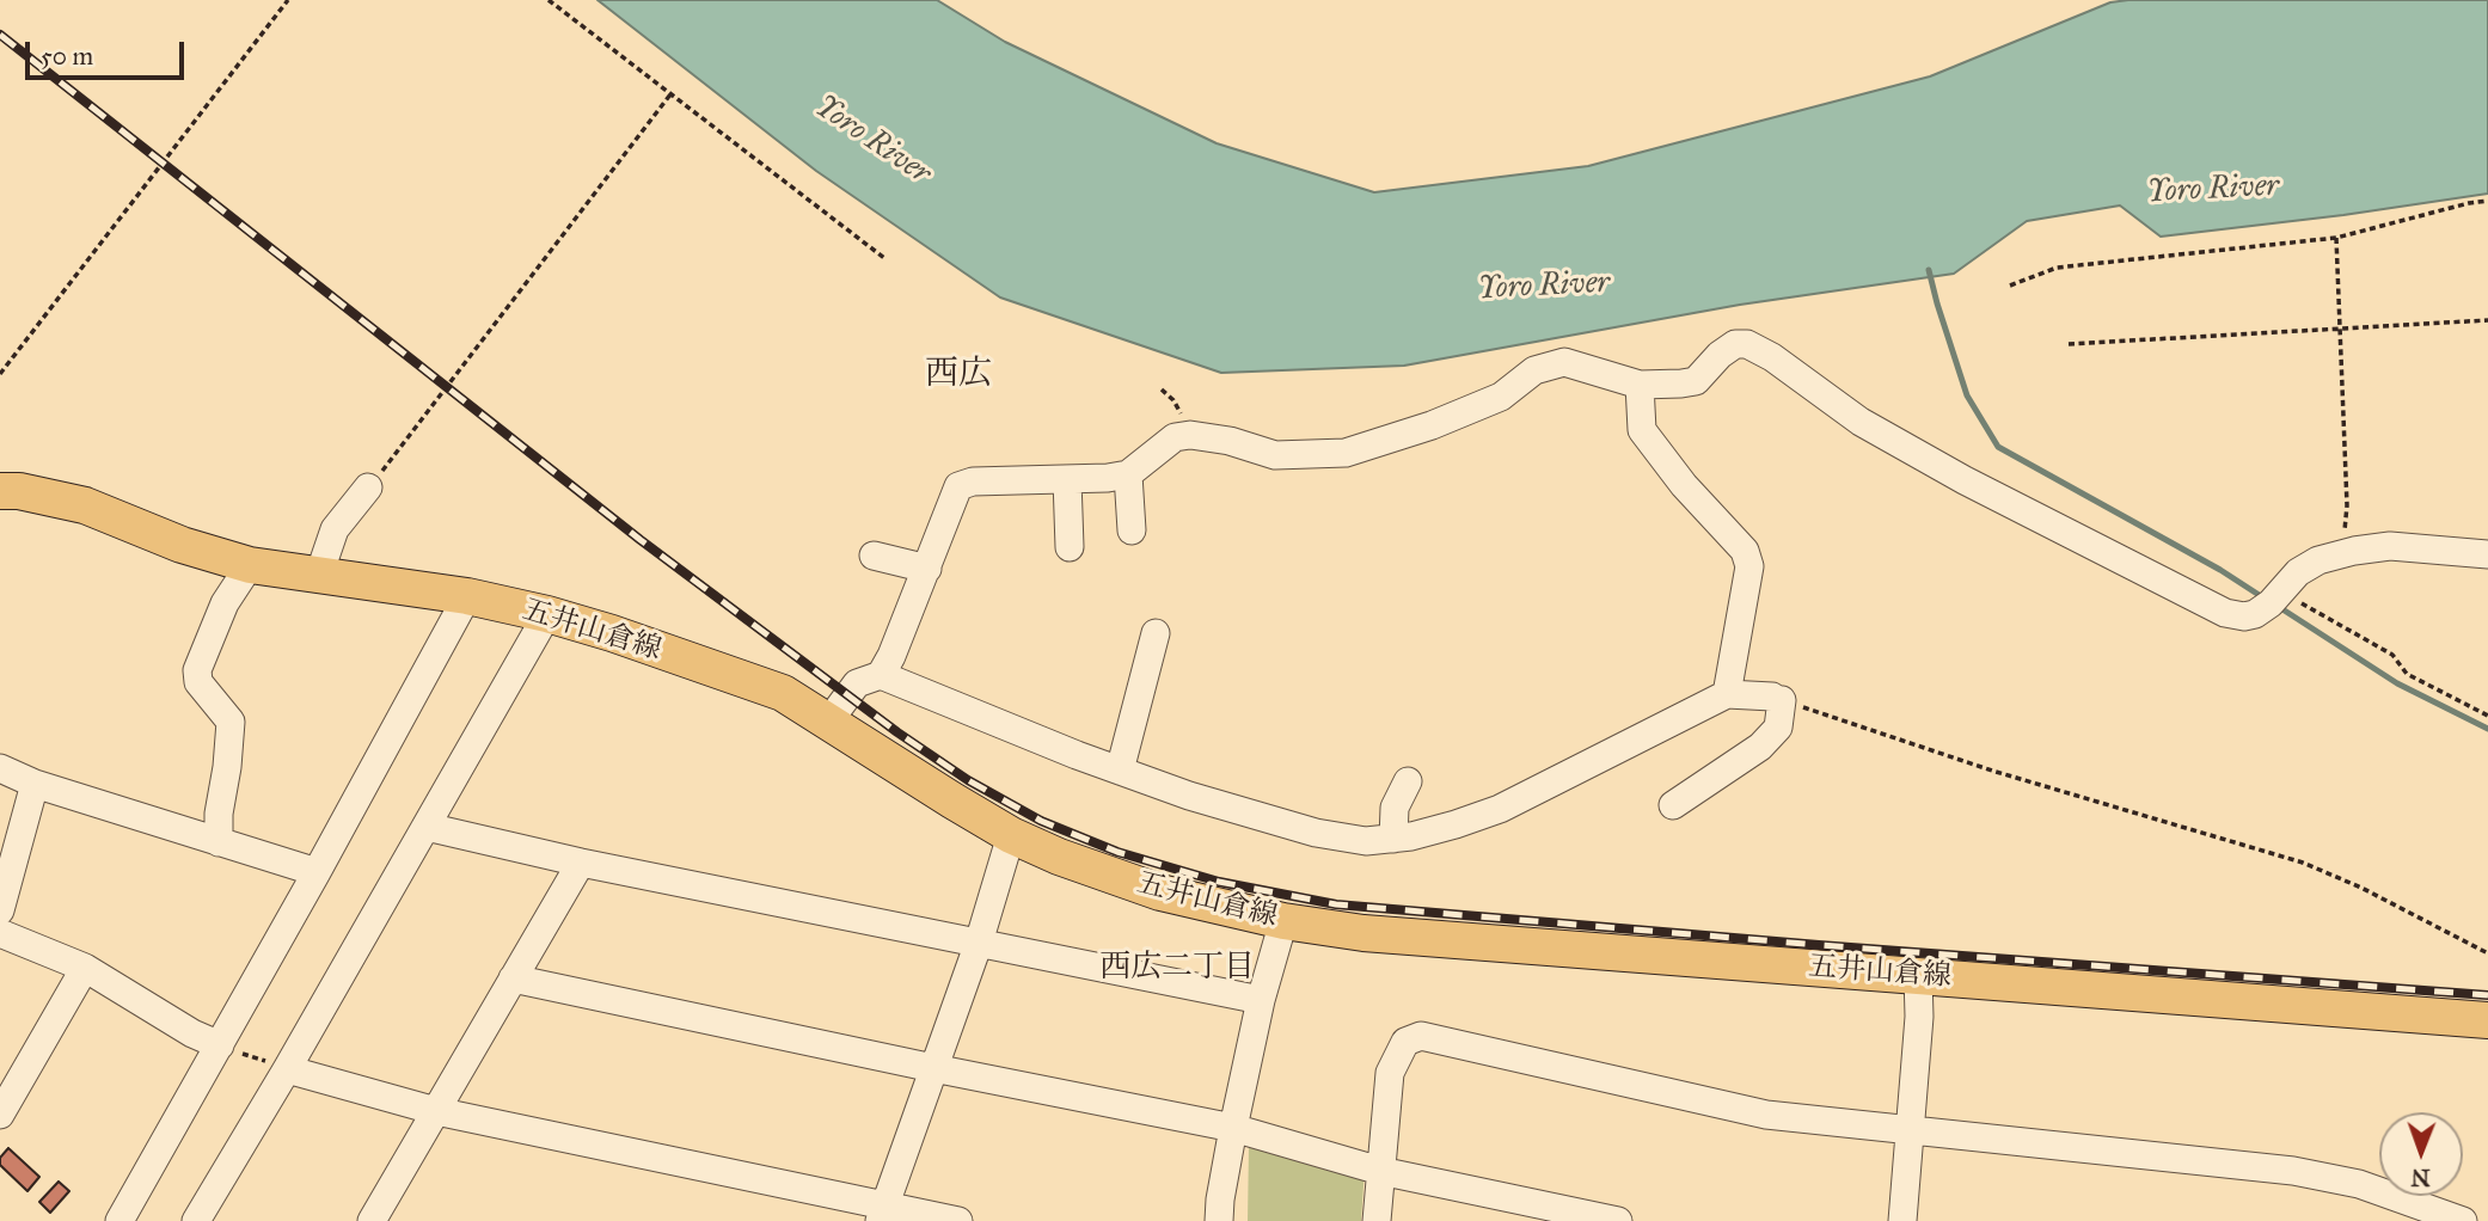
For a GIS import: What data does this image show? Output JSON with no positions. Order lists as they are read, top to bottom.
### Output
{
  "streets": {
    "main road": ["五井山倉線"]
  },
  "districts": ["西広", "西広二丁目"],
  "water": ["Yoro River"],
  "scale_bar": "50 m",
  "north": "bottom"
}
